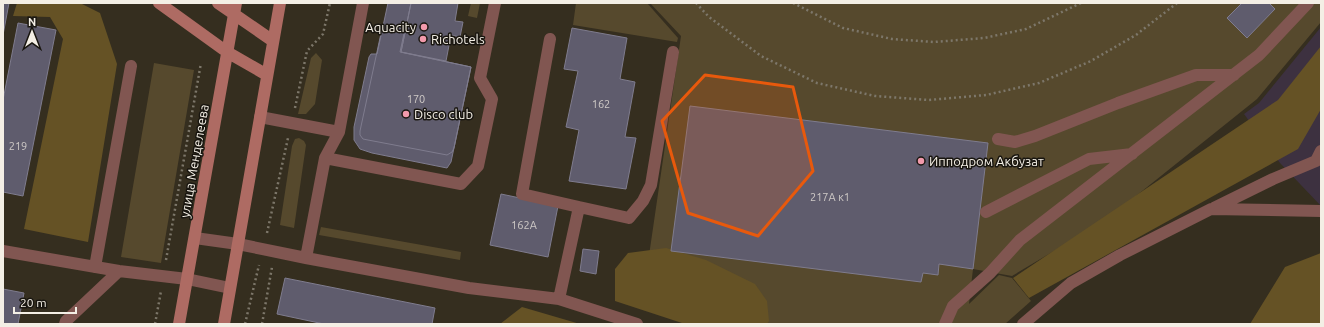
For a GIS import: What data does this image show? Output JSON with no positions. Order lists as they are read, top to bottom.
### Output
{
  "streets": {
    "main road": ["улица Менделеева"]
  },
  "places": [
    "Aquacity",
    "Richotels",
    "Disco club",
    "Ипподром Акбузат"
  ],
  "house_numbers": [
    "170",
    "162",
    "219",
    "217А к1",
    "162А"
  ],
  "scale_bar": "20 m",
  "north": "top"
}
